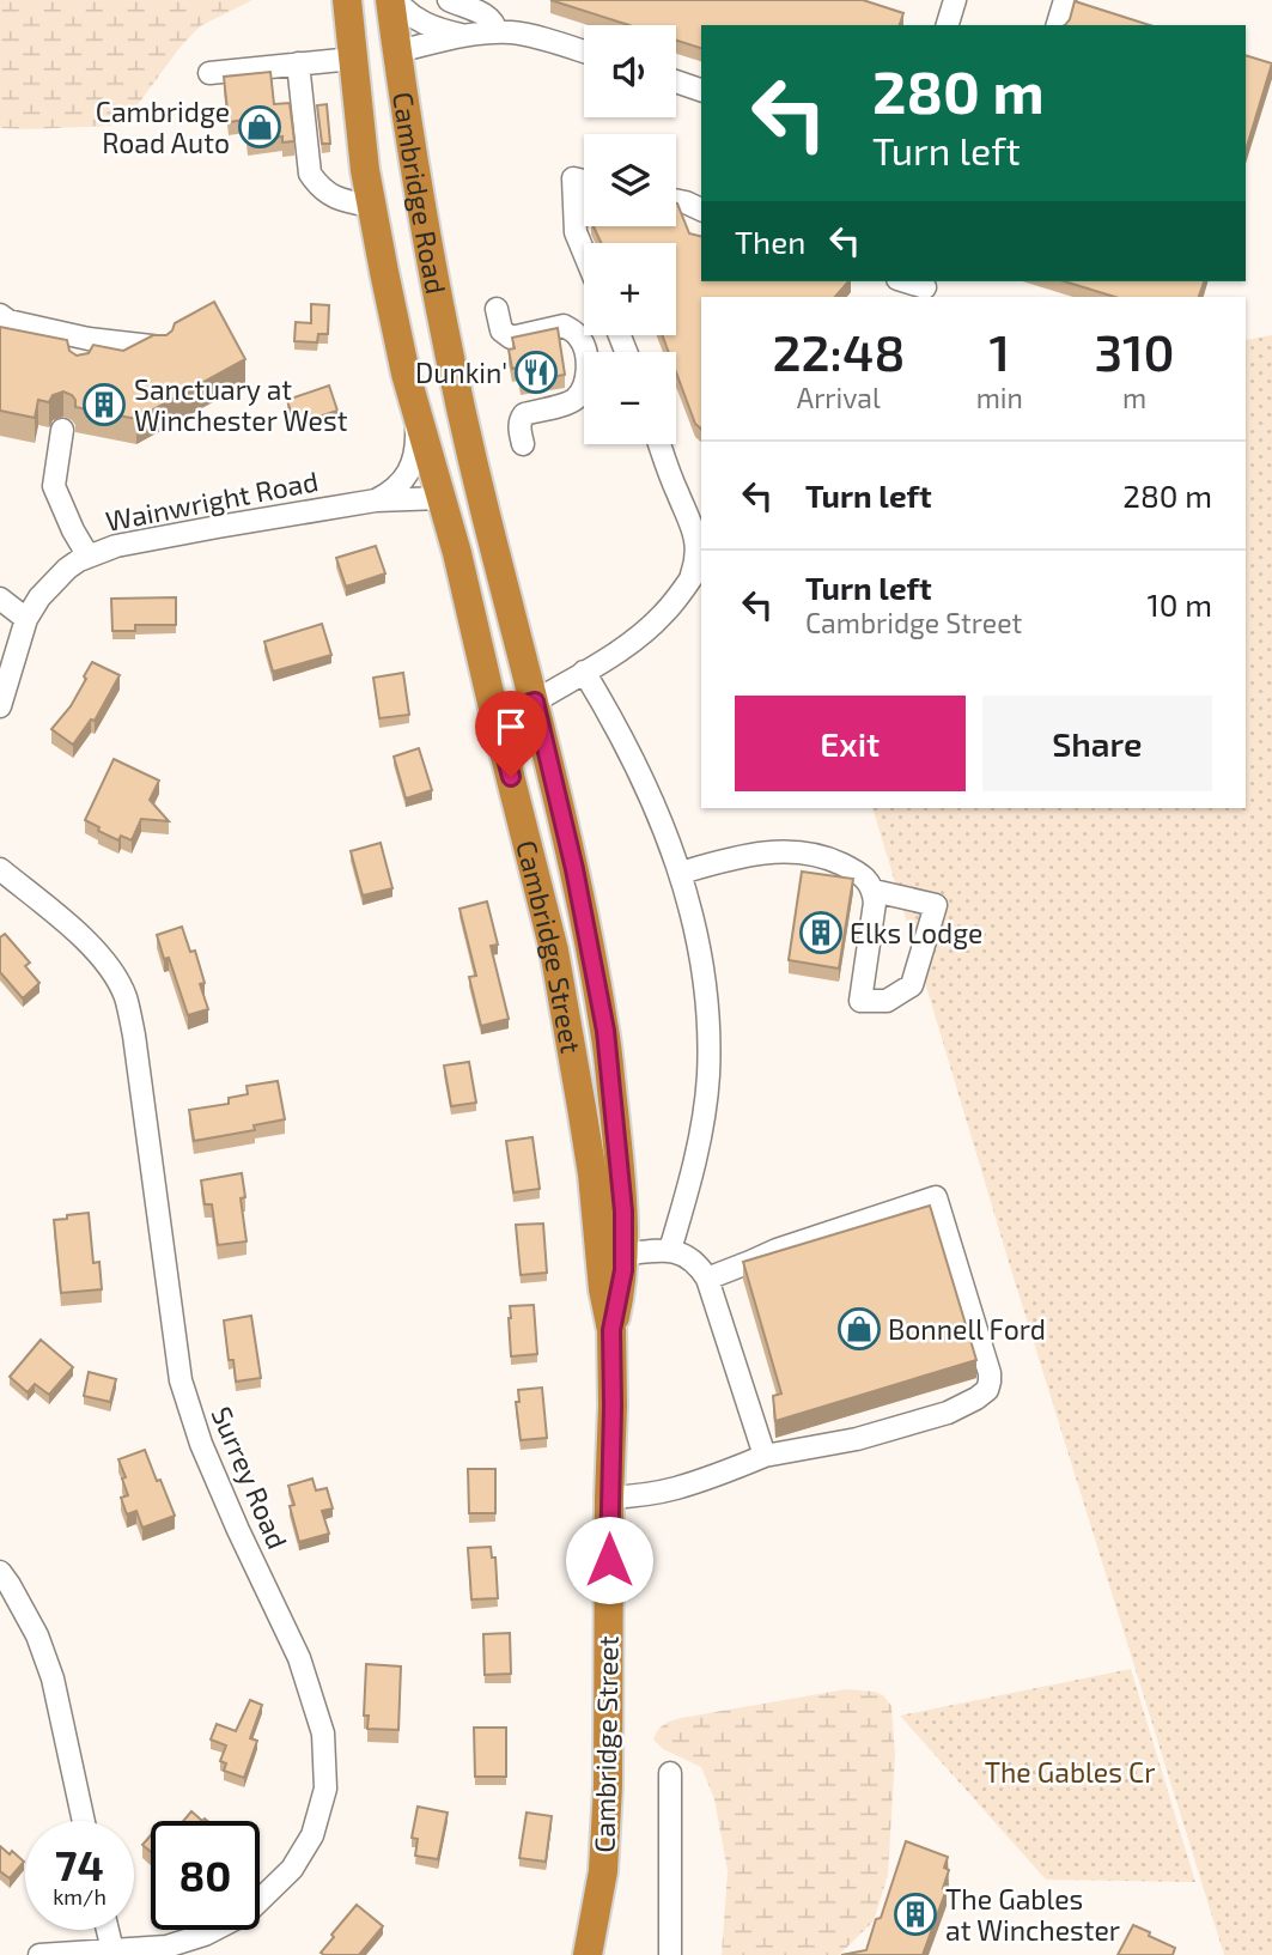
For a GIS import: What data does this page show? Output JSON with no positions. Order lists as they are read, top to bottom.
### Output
{
  "streets": {
    "highway": ["Cambridge Road", "Cambridge Street"],
    "street": ["Wainwright Road", "Surrey Road"]
  },
  "crossings": [
    ["Cambridge Road", "Cambridge Street"],
    ["Wainwright Road", "Cambridge Street"]
  ],
  "parks": ["The Gables Cr"],
  "places": {
    "shop": ["Cambridge Road Auto", "Bonnell Ford"],
    "restaurant": ["Dunkin'"],
    "building": ["Sanctuary at Winchester West", "Elks Lodge", "The Gables at Winchester"]
  },
  "page": {
    "map_buttons": ["+", "−"],
    "turn": ["280 m", "Turn left"],
    "then": "Then",
    "eta": [
      "22:48",
      "Arrival",
      "1",
      "min",
      "310",
      "m"
    ],
    "list": [
      {
        "name": "Turn left",
        "value": "280 m"
      },
      {
        "name": "Turn left",
        "note": "Cambridge Street",
        "value": "10 m"
      }
    ],
    "buttons": ["Exit", "Share"],
    "speed": "74 km/h",
    "limit": "80"
  }
}
